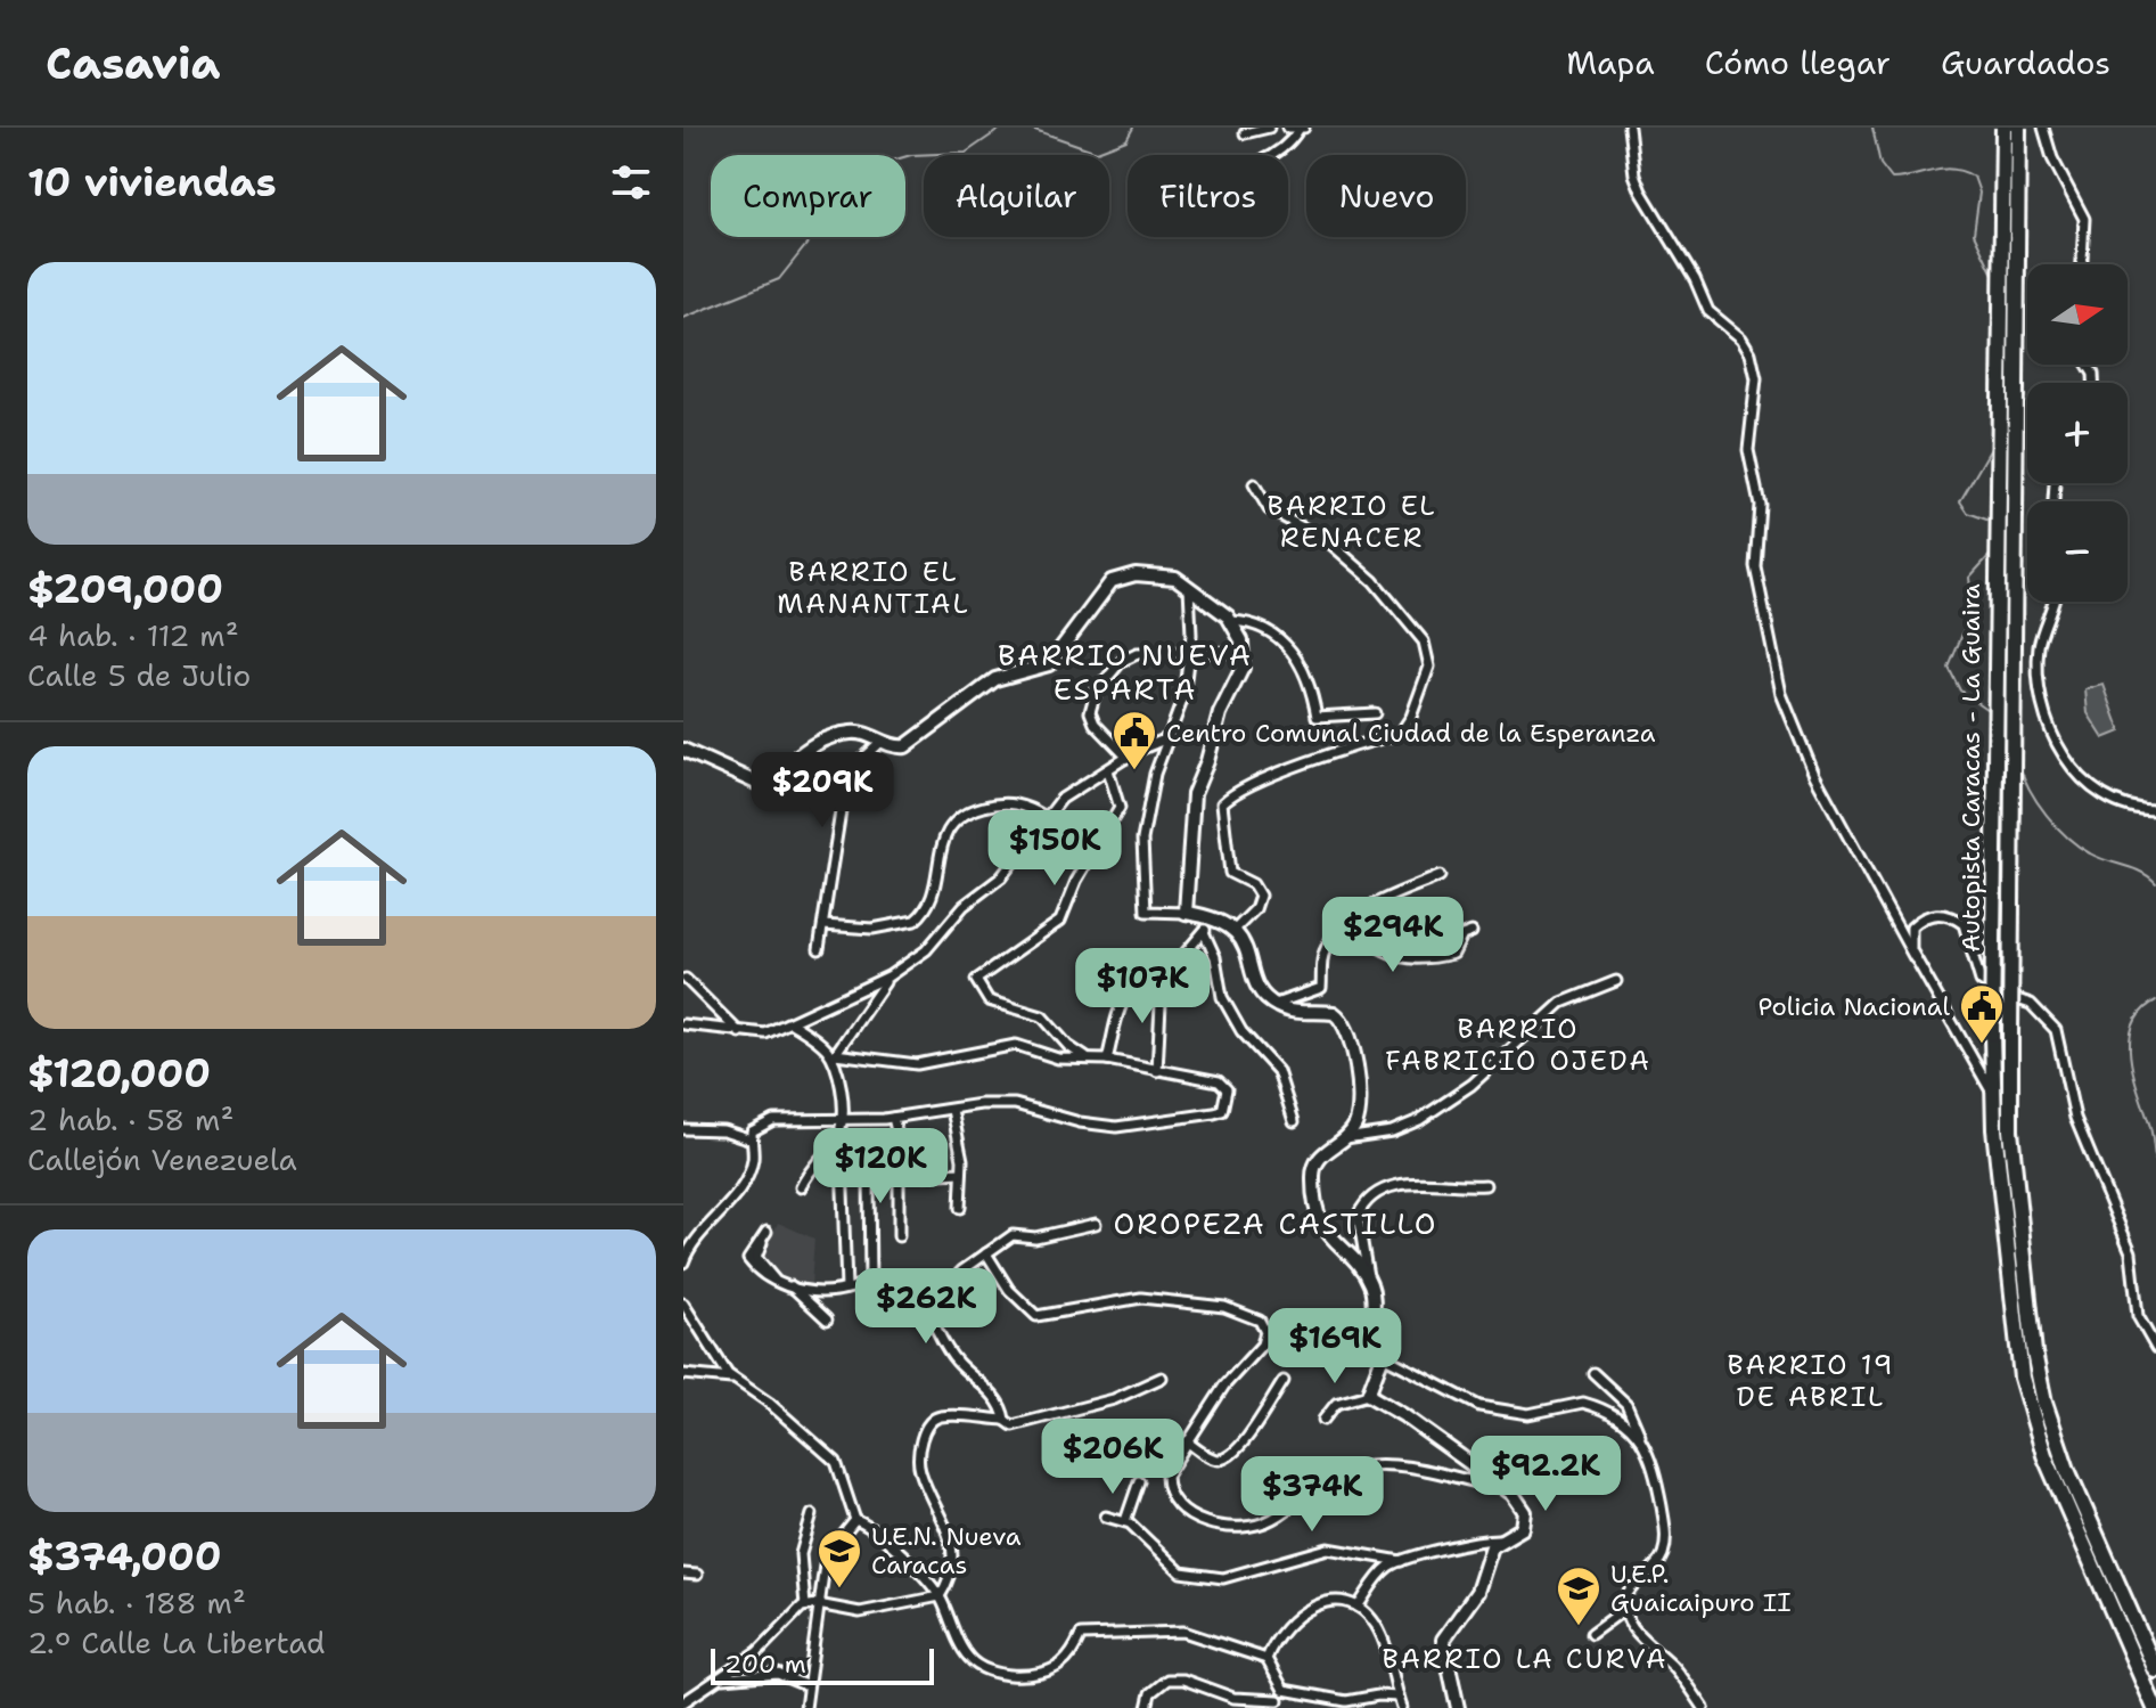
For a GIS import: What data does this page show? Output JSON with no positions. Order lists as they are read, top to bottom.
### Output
{
  "streets": {
    "highway": ["Autopista Caracas - La Guaira"]
  },
  "districts": [
    "BARRIO EL RENACER",
    "BARRIO EL MANANTIAL",
    "BARRIO NUEVA ESPARTA",
    "BARRIO FABRICIO OJEDA",
    "OROPEZA CASTILLO",
    "BARRIO 19 DE ABRIL",
    "BARRIO LA CURVA"
  ],
  "places": {
    "public building": ["Centro Comunal Ciudad de la Esperanza", "Policia Nacional"],
    "school or university": ["U.E.N. Nueva Caracas", "U.E.P. Guaicaipuro II"]
  },
  "scale_bar": "200 m",
  "north": "right",
  "page": {
    "header": "Casavia",
    "nav": ["Mapa", "Cómo llegar", "Guardados"],
    "heading": "10 viviendas",
    "chip": [
      "Comprar",
      "Alquilar",
      "Filtros",
      "Nuevo"
    ],
    "list": [
      {
        "name": "$209,000",
        "note": "4 hab. · 112 m² · Calle 5 de Julio"
      },
      {
        "name": "$120,000",
        "note": "2 hab. · 58 m² · Callejón Venezuela"
      },
      {
        "name": "$374,000",
        "note": "5 hab. · 188 m² · 2.° Calle La Libertad"
      }
    ],
    "map_buttons": ["+", "−"],
    "price": [
      "$209K",
      "$150K",
      "$294K",
      "$107K",
      "$120K",
      "$262K",
      "$169K",
      "$206K",
      "$92.2K",
      "$374K"
    ],
    "scale": "200 m"
  }
}
